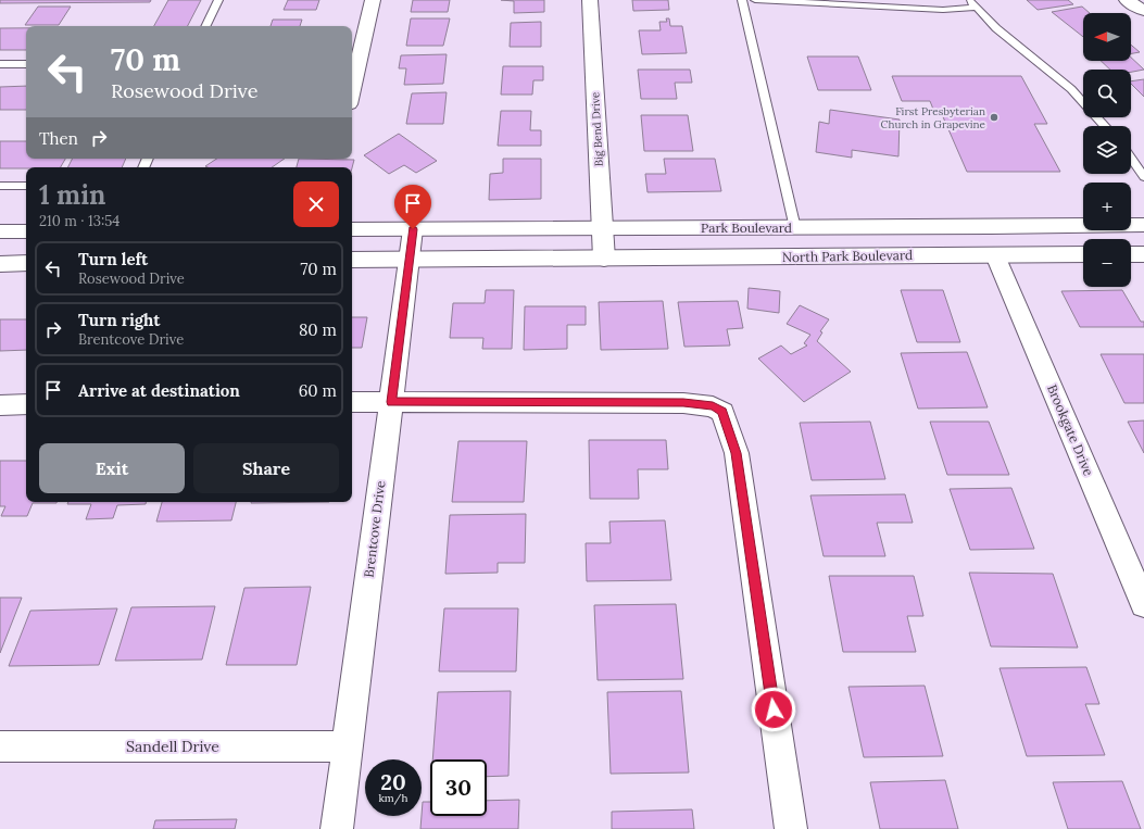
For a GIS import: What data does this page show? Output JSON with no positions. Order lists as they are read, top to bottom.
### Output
{
  "streets": {
    "street": [
      "Big Bend Drive",
      "Park Boulevard",
      "North Park Boulevard",
      "Brookgate Drive",
      "Brentcove Drive",
      "Sandell Drive"
    ]
  },
  "crossings": [
    ["Big Bend Drive", "Park Boulevard"],
    ["Big Bend Drive", "North Park Boulevard"],
    ["Park Boulevard", "Brentcove Drive"],
    ["North Park Boulevard", "Brookgate Drive"],
    ["Brentcove Drive", "Sandell Drive"]
  ],
  "places": ["First Presbyterian Church in Grapevine"],
  "north": "left",
  "page": {
    "map_buttons": ["+", "−"],
    "turn": ["70 m", "Rosewood Drive"],
    "then": "Then",
    "heading": ["1 min", "210 m · 13:54"],
    "list": [
      {
        "name": "Turn left",
        "note": "Rosewood Drive",
        "value": "70 m"
      },
      {
        "name": "Turn right",
        "note": "Brentcove Drive",
        "value": "80 m"
      },
      {
        "name": "Arrive at destination",
        "value": "60 m"
      }
    ],
    "buttons": ["Exit", "Share"],
    "speed": "20 km/h",
    "limit": "30"
  }
}
